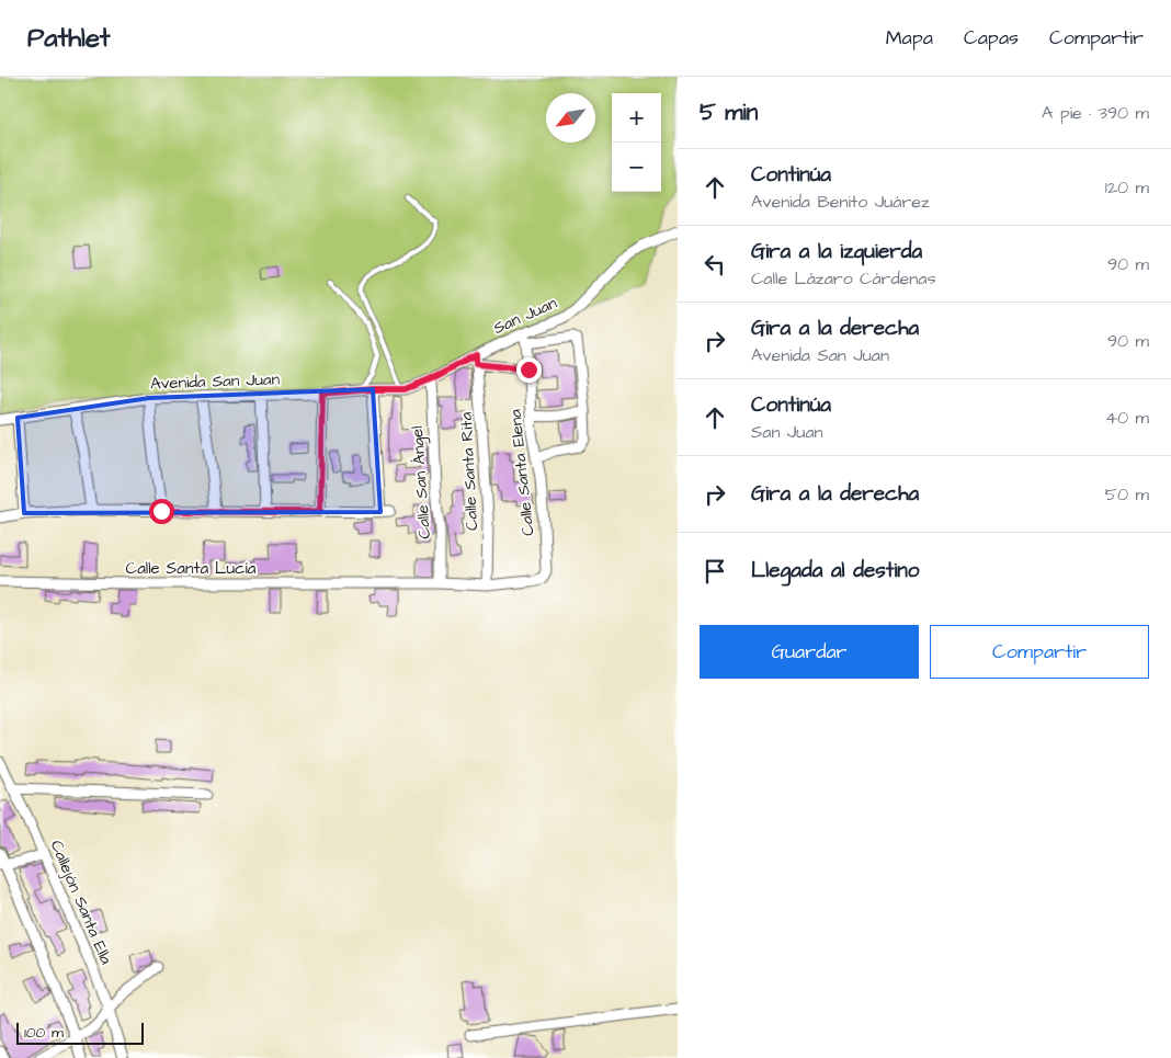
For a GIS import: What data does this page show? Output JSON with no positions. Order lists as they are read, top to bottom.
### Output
{
  "streets": {
    "street": [
      "San Juan",
      "Avenida San Juan",
      "Calle Santa Rita",
      "Calle Santa Elena",
      "Calle San Ángel",
      "Calle Santa Lucía",
      "Callejón Santa Ella"
    ]
  },
  "crossings": [
    ["San Juan", "Avenida San Juan"],
    ["San Juan", "Calle Santa Rita"],
    ["San Juan", "Calle Santa Elena"],
    ["San Juan", "Calle San Ángel"],
    ["Avenida San Juan", "Calle San Ángel"],
    ["Calle Santa Rita", "Calle Santa Lucía"],
    ["Calle Santa Elena", "Calle Santa Lucía"],
    ["Calle San Ángel", "Calle Santa Lucía"]
  ],
  "scale_bar": "100 m",
  "north": "bottom left",
  "page": {
    "header": "Pathlet",
    "nav": ["Mapa", "Capas", "Compartir"],
    "heading": ["5 min", "A pie · 390 m"],
    "map_buttons": ["+", "−"],
    "list": [
      ["Continúa", "Avenida Benito Juárez", "120 m"],
      ["Gira a la izquierda", "Calle Lázaro Cárdenas", "90 m"],
      ["Gira a la derecha", "Avenida San Juan", "90 m"],
      ["Continúa", "San Juan", "40 m"],
      ["Gira a la derecha", "50 m"],
      "Llegada al destino"
    ],
    "buttons": ["Guardar", "Compartir"],
    "scale": "100 m"
  }
}
